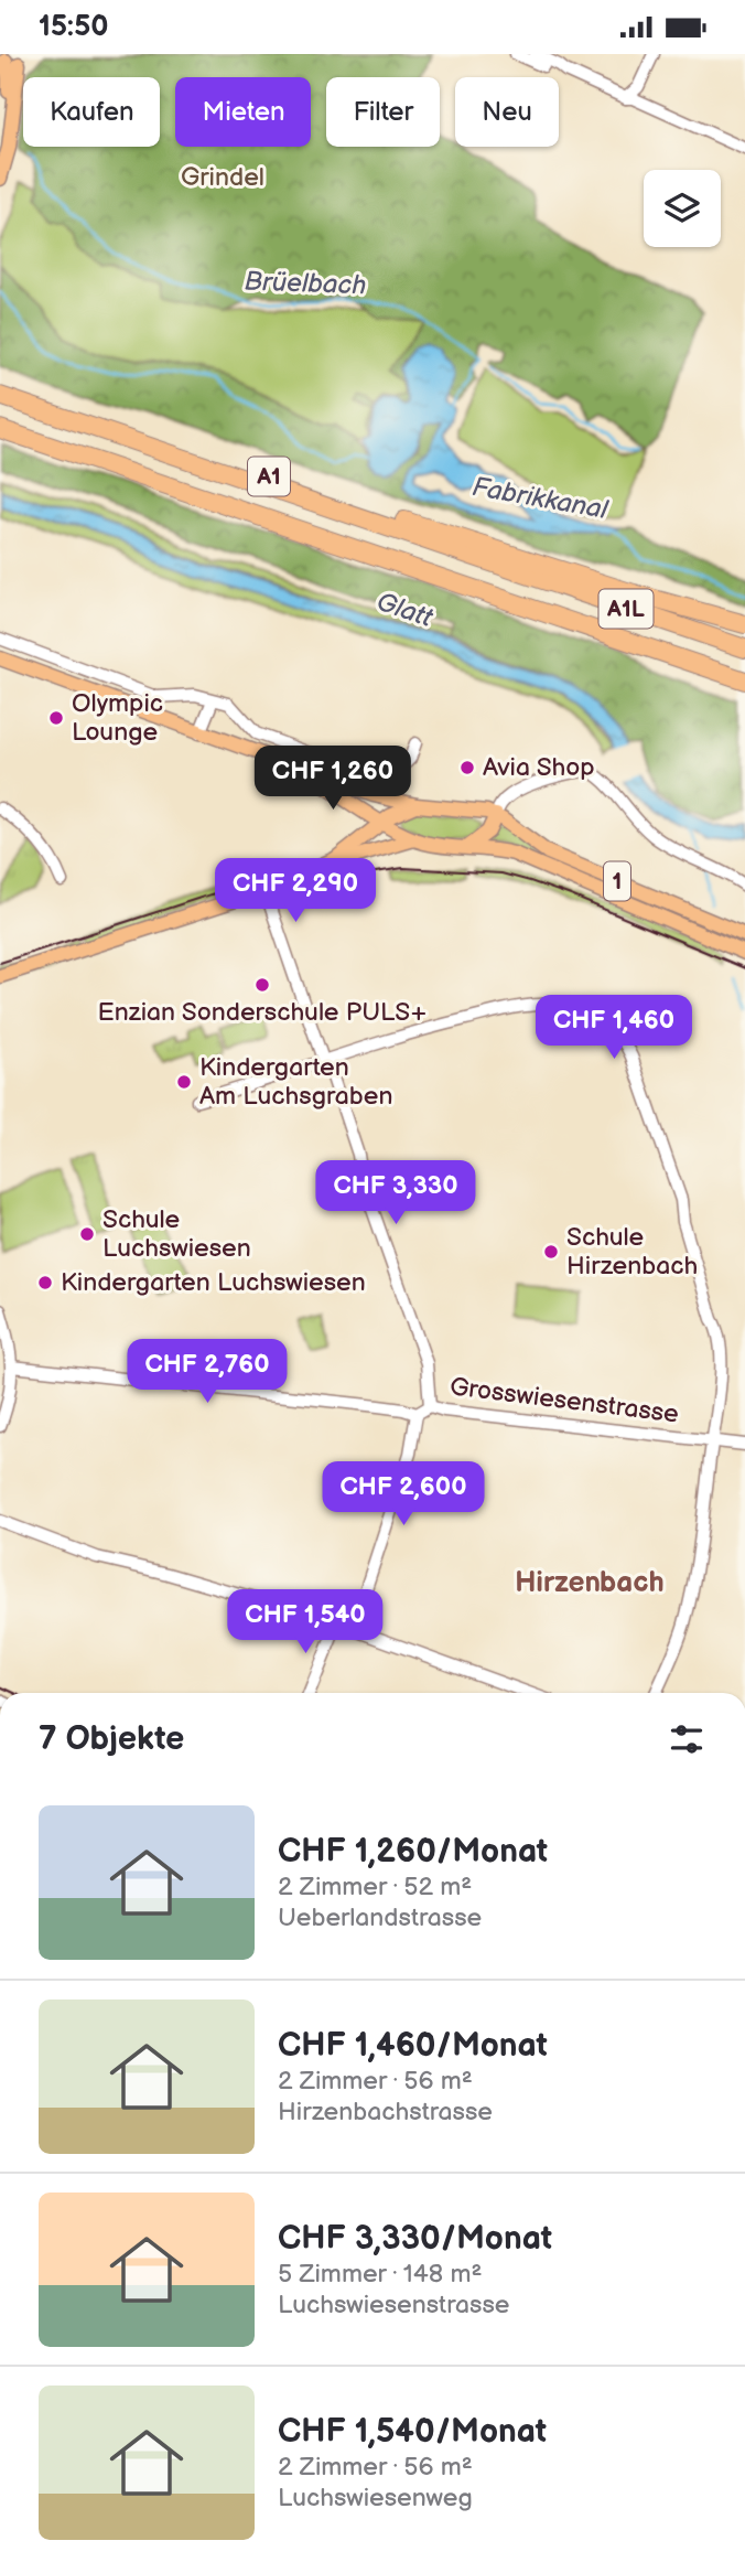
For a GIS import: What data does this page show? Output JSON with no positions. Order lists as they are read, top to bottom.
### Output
{
  "streets": {
    "highway": ["A1", "A1L"],
    "main road": ["1"],
    "street": ["Grosswiesenstrasse"]
  },
  "districts": ["Hirzenbach"],
  "water": ["Brüelbach", "Fabrikkanal", "Glatt"],
  "parks": ["Grindel"],
  "places": [
    "Olympic Lounge",
    "Avia Shop",
    "Enzian Sonderschule PULS+",
    "Kindergarten Am Luchsgraben",
    "Schule Luchswiesen",
    "Schule Hirzenbach",
    "Kindergarten Luchswiesen"
  ],
  "page": {
    "status": "15:50",
    "chip": [
      "Kaufen",
      "Mieten",
      "Filter",
      "Neu"
    ],
    "price": [
      "CHF 1,260",
      "CHF 2,290",
      "CHF 1,460",
      "CHF 3,330",
      "CHF 2,760",
      "CHF 2,600",
      "CHF 1,540"
    ],
    "heading": "7 Objekte",
    "list": [
      {
        "name": "CHF 1,260/Monat",
        "note": "2 Zimmer · 52 m² · Ueberlandstrasse"
      },
      {
        "name": "CHF 1,460/Monat",
        "note": "2 Zimmer · 56 m² · Hirzenbachstrasse"
      },
      {
        "name": "CHF 3,330/Monat",
        "note": "5 Zimmer · 148 m² · Luchswiesenstrasse"
      },
      {
        "name": "CHF 1,540/Monat",
        "note": "2 Zimmer · 56 m² · Luchswiesenweg"
      }
    ]
  }
}
